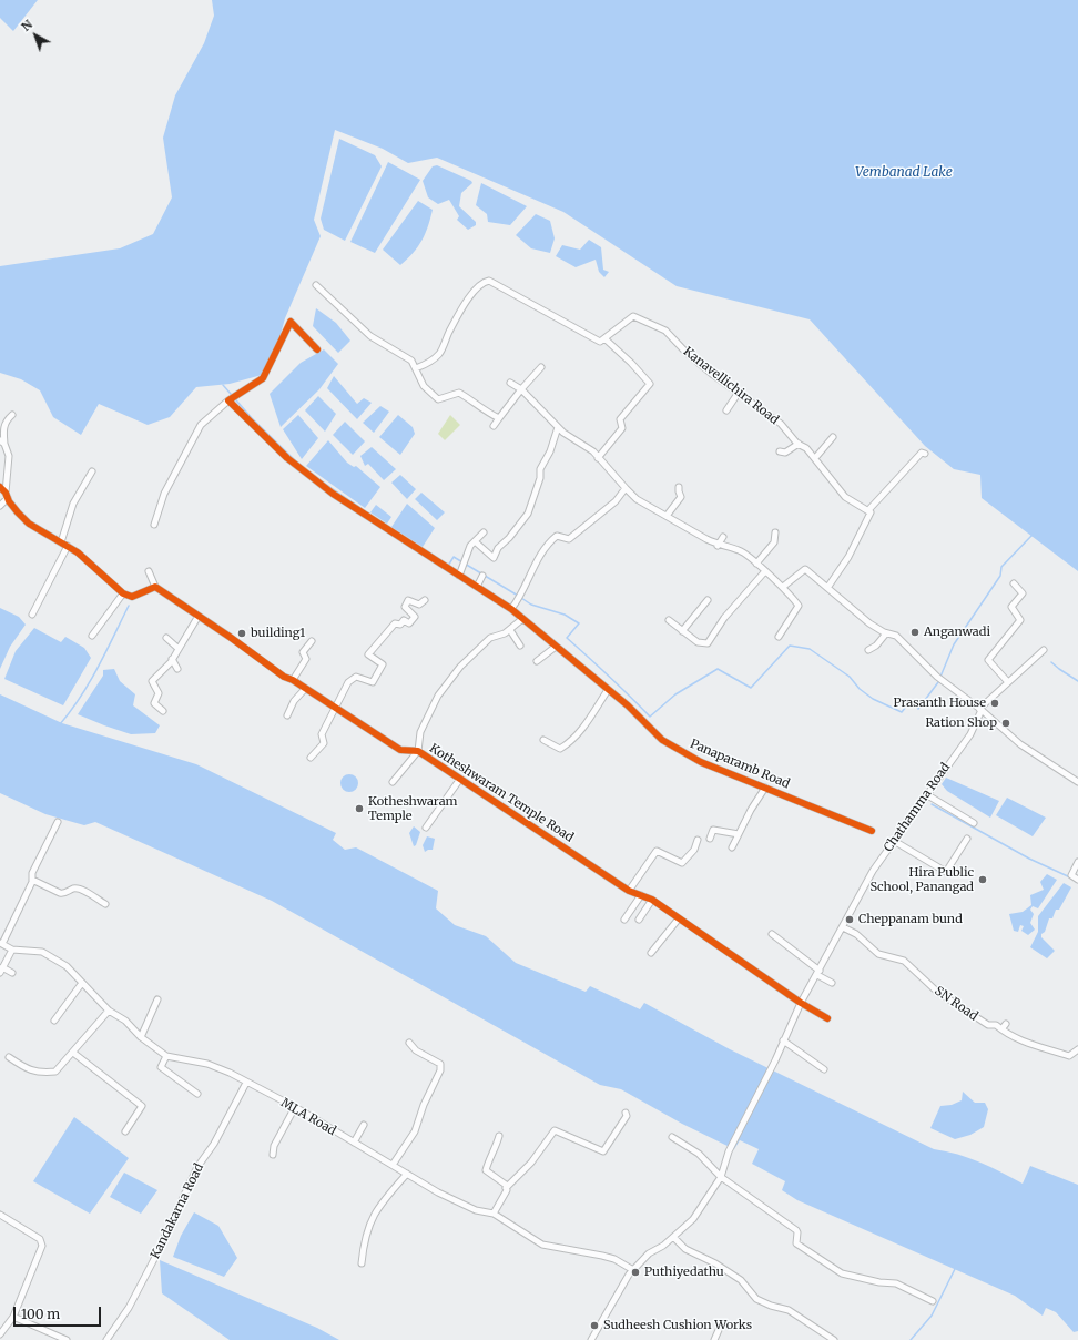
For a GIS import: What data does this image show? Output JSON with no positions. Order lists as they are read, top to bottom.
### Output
{
  "streets": {
    "street": [
      "Kanavellichira Road",
      "Panaparamb Road",
      "Kotheshwaram Temple Road",
      "Chathamma Road",
      "SN Road",
      "MLA Road",
      "Kandakarna Road"
    ]
  },
  "crossings": [
    ["Kotheshwaram Temple Road", "Chathamma Road"],
    ["Chathamma Road", "SN Road"],
    ["Chathamma Road", "MLA Road"],
    ["MLA Road", "Kandakarna Road"]
  ],
  "water": ["Vembanad Lake"],
  "places": [
    "Anganwadi",
    "building1",
    "Prasanth House",
    "Ration Shop",
    "Kotheshwaram Temple",
    "Hira Public School, Panangad",
    "Cheppanam bund",
    "Puthiyedathu",
    "Sudheesh Cushion Works"
  ],
  "scale_bar": "100 m",
  "north": "top left"
}
